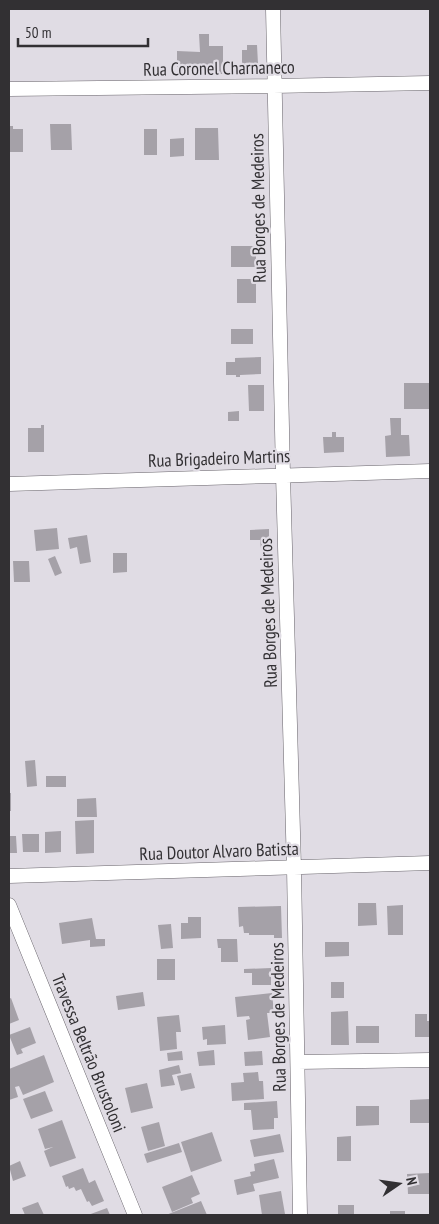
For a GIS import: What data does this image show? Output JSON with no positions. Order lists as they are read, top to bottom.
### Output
{
  "streets": {
    "street": [
      "Rua Coronel Charnaneco",
      "Rua Borges de Medeiros",
      "Rua Brigadeiro Martins",
      "Rua Doutor Alvaro Batista",
      "Travessa Beltrão Brustoloni"
    ]
  },
  "crossings": [
    ["Rua Coronel Charnaneco", "Rua Borges de Medeiros"],
    ["Rua Borges de Medeiros", "Rua Brigadeiro Martins"],
    ["Rua Borges de Medeiros", "Rua Doutor Alvaro Batista"]
  ],
  "scale_bar": "50 m",
  "north": "right"
}
